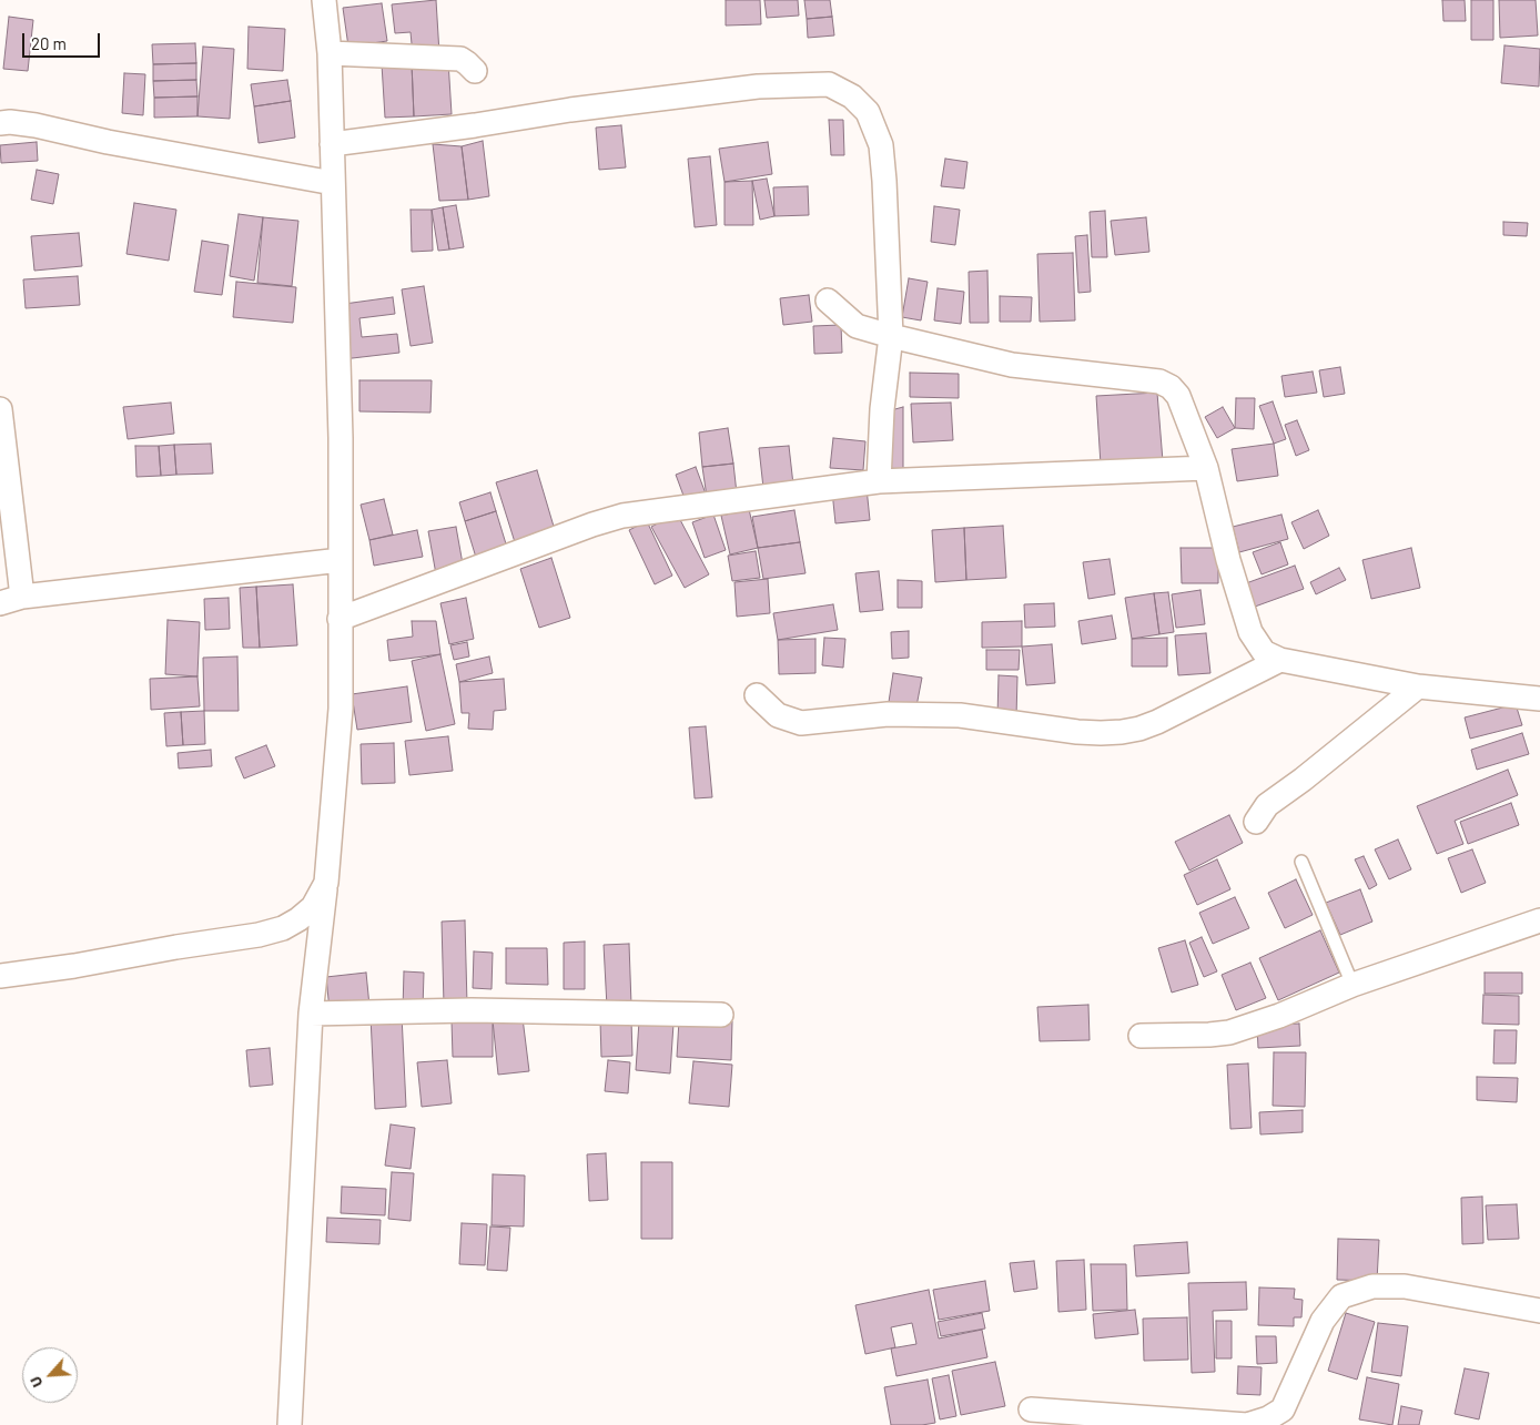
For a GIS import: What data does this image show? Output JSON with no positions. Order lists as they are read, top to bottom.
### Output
{
  "scale_bar": "20 m",
  "north": "bottom left"
}
